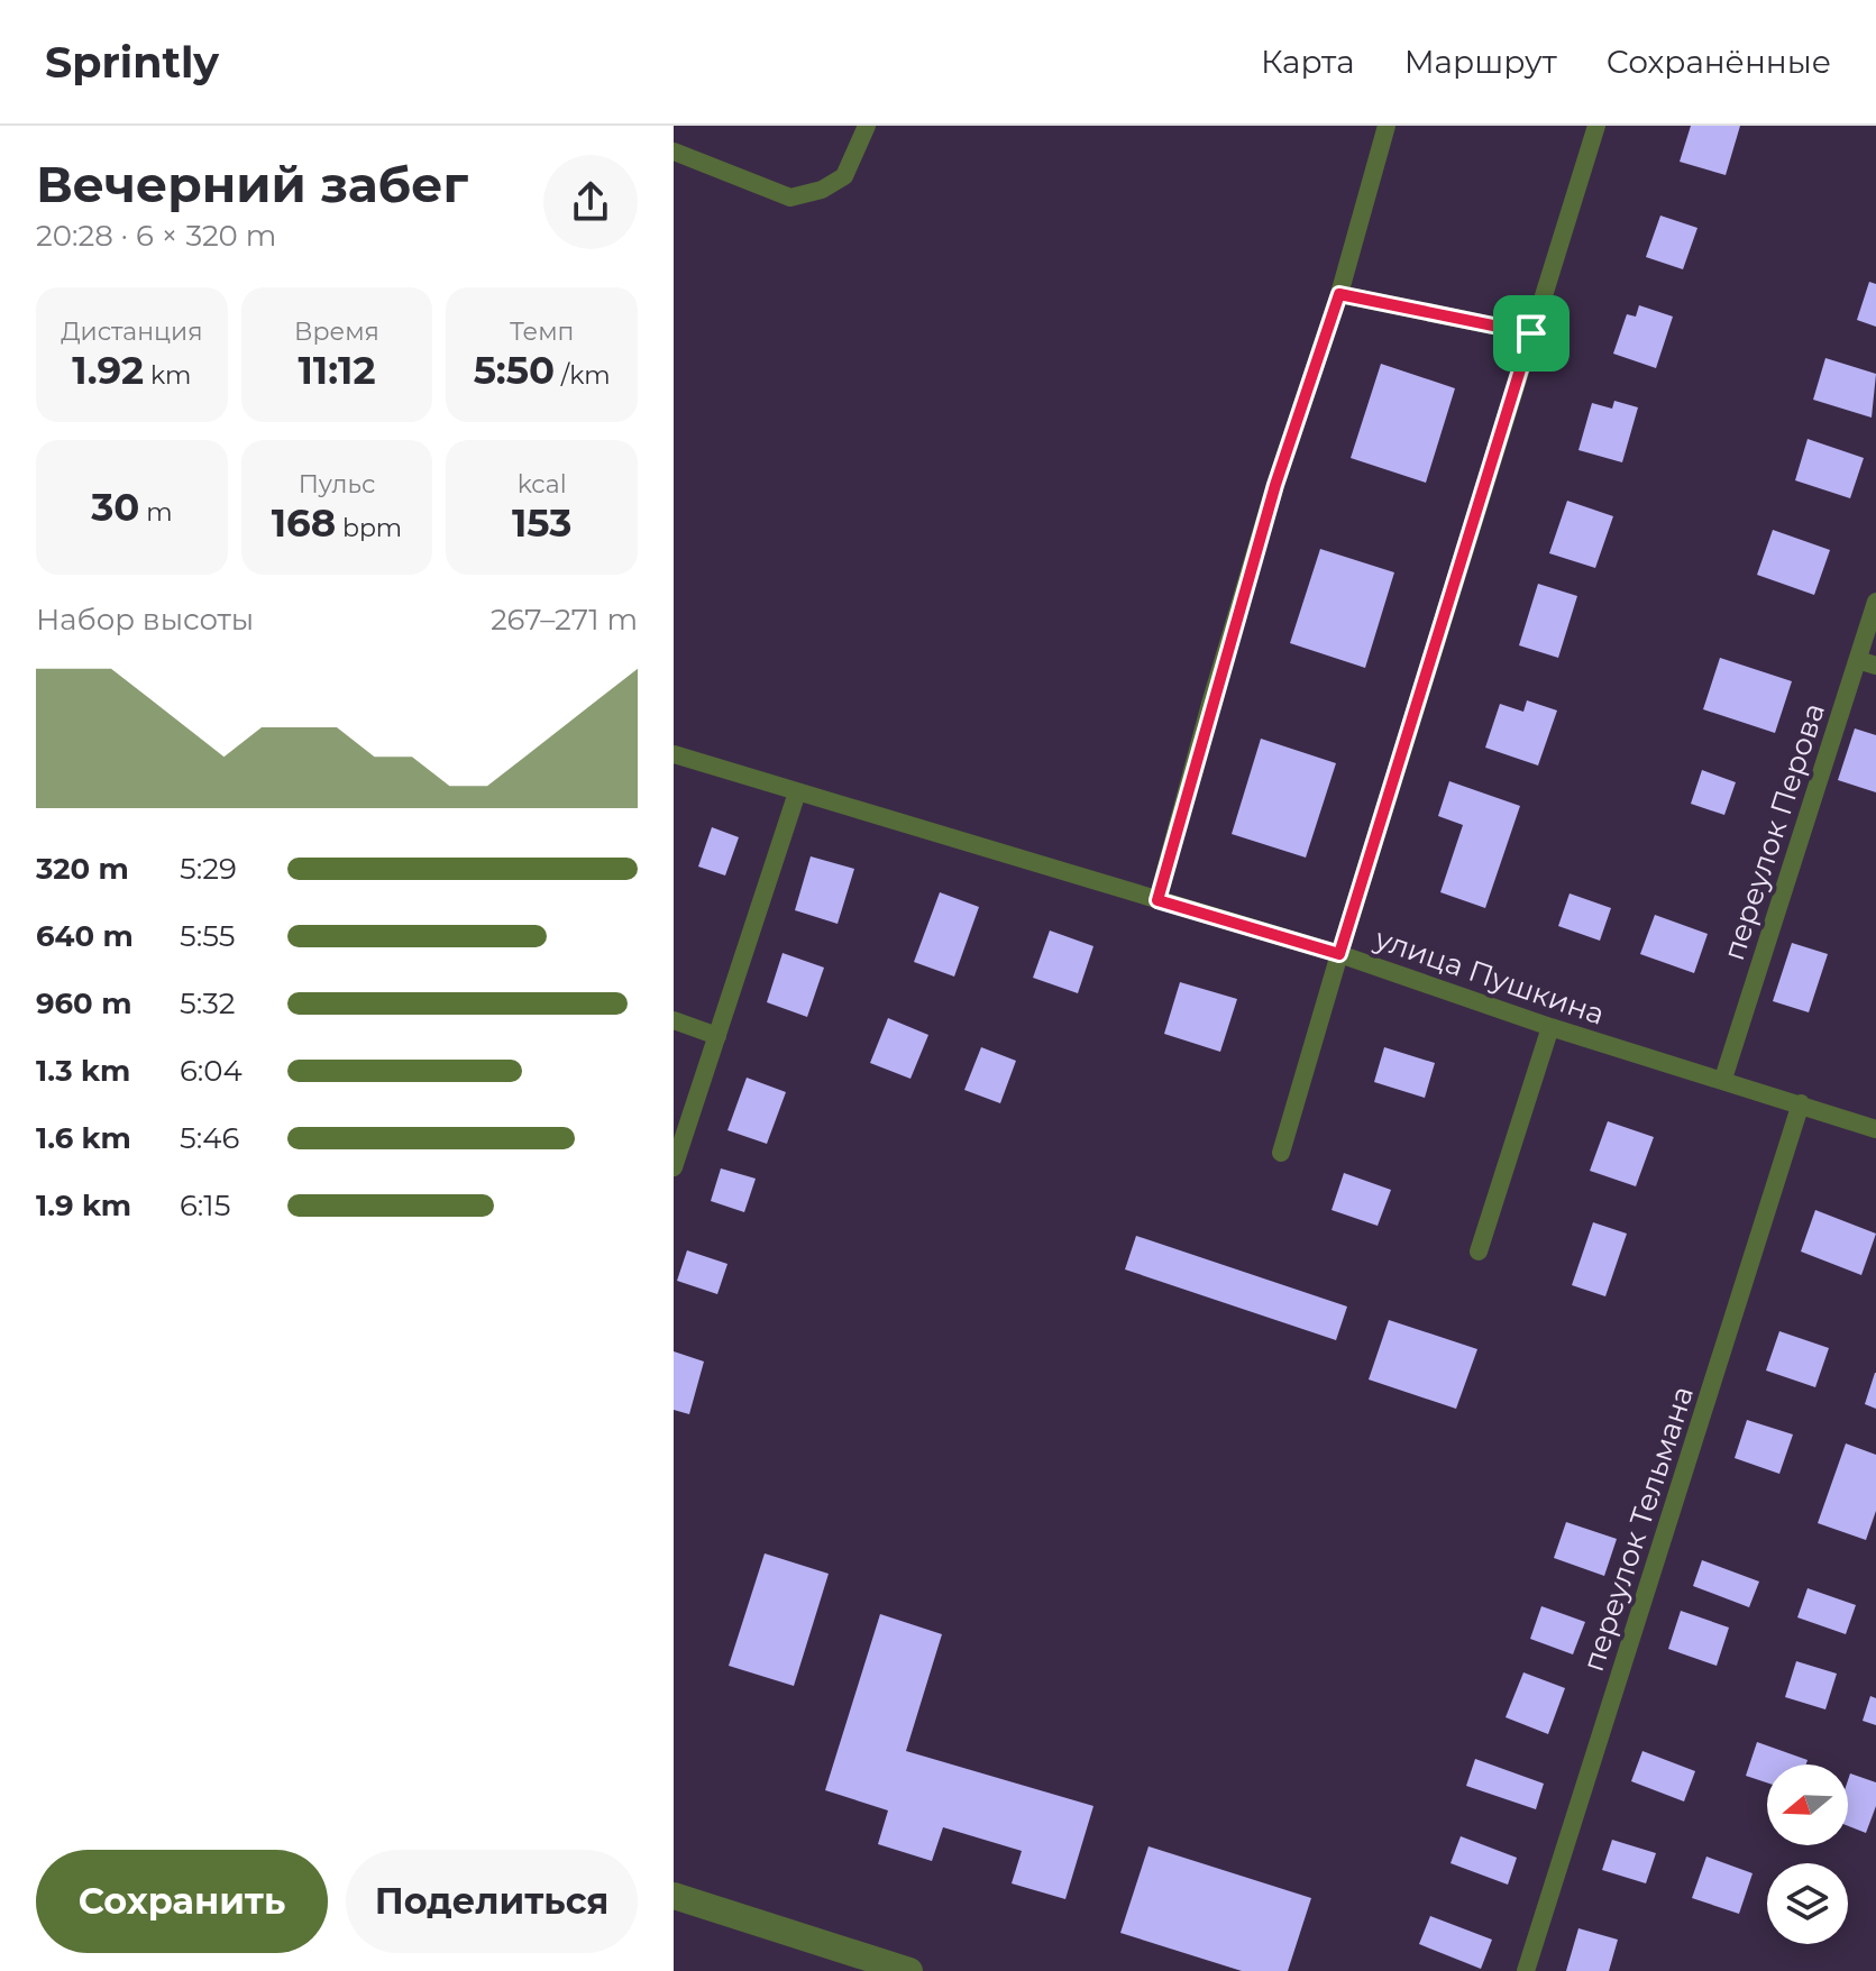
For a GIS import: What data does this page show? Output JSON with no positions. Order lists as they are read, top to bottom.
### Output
{
  "streets": {
    "lane": ["переулок Перова", "улица Пушкина", "переулок Тельмана"]
  },
  "crossings": [
    ["переулок Перова", "улица Пушкина"],
    ["улица Пушкина", "переулок Тельмана"]
  ],
  "north": "left",
  "page": {
    "header": "Sprintly",
    "nav": ["Карта", "Маршрут", "Сохранённые"],
    "heading": ["Вечерний забег", "20:28 · 6 × 320 m"],
    "stats": [
      ["Дистанция", "1.92 km"],
      ["Время", "11:12"],
      ["Темп", "5:50 /km"],
      ["30 m"],
      ["Пульс", "168 bpm"],
      ["kcal", "153"]
    ],
    "chart": ["Набор высоты", "267–271 m"],
    "list": [
      {
        "name": "320 m",
        "note": "5:29"
      },
      {
        "name": "640 m",
        "note": "5:55"
      },
      {
        "name": "960 m",
        "note": "5:32"
      },
      {
        "name": "1.3 km",
        "note": "6:04"
      },
      {
        "name": "1.6 km",
        "note": "5:46"
      },
      {
        "name": "1.9 km",
        "note": "6:15"
      }
    ],
    "buttons": ["Сохранить", "Поделиться"]
  }
}
